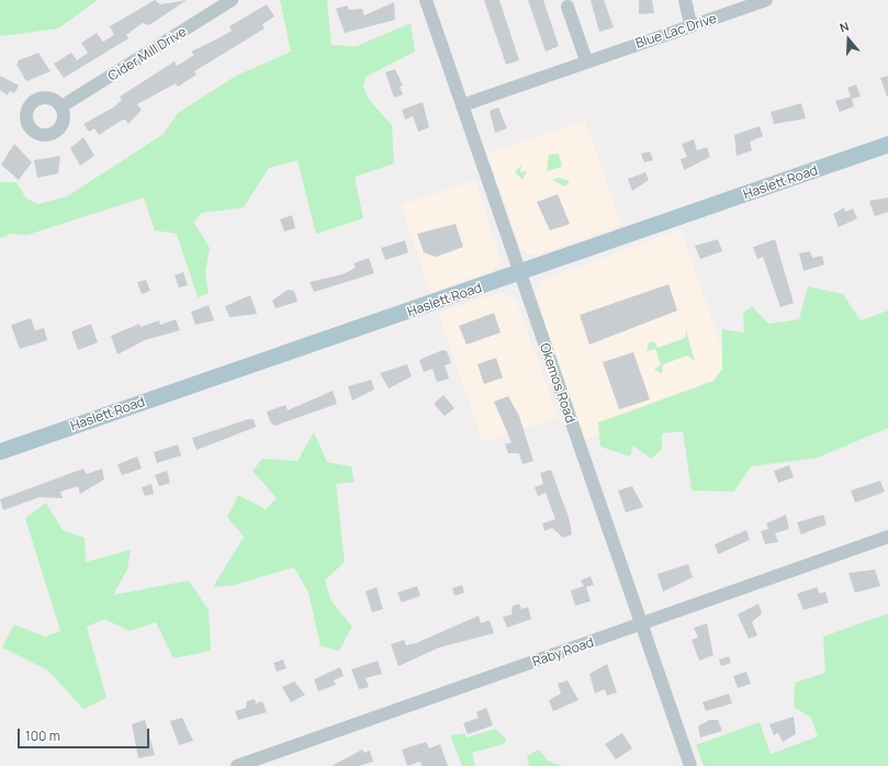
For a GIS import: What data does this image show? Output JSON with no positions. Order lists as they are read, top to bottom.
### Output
{
  "streets": {
    "main road": ["Haslett Road"],
    "street": [
      "Blue Lac Drive",
      "Cider Mill Drive",
      "Okemos Road",
      "Raby Road"
    ]
  },
  "crossings": [
    ["Blue Lac Drive", "Okemos Road"],
    ["Haslett Road", "Okemos Road"],
    ["Okemos Road", "Raby Road"]
  ],
  "scale_bar": "100 m",
  "north": "top"
}
